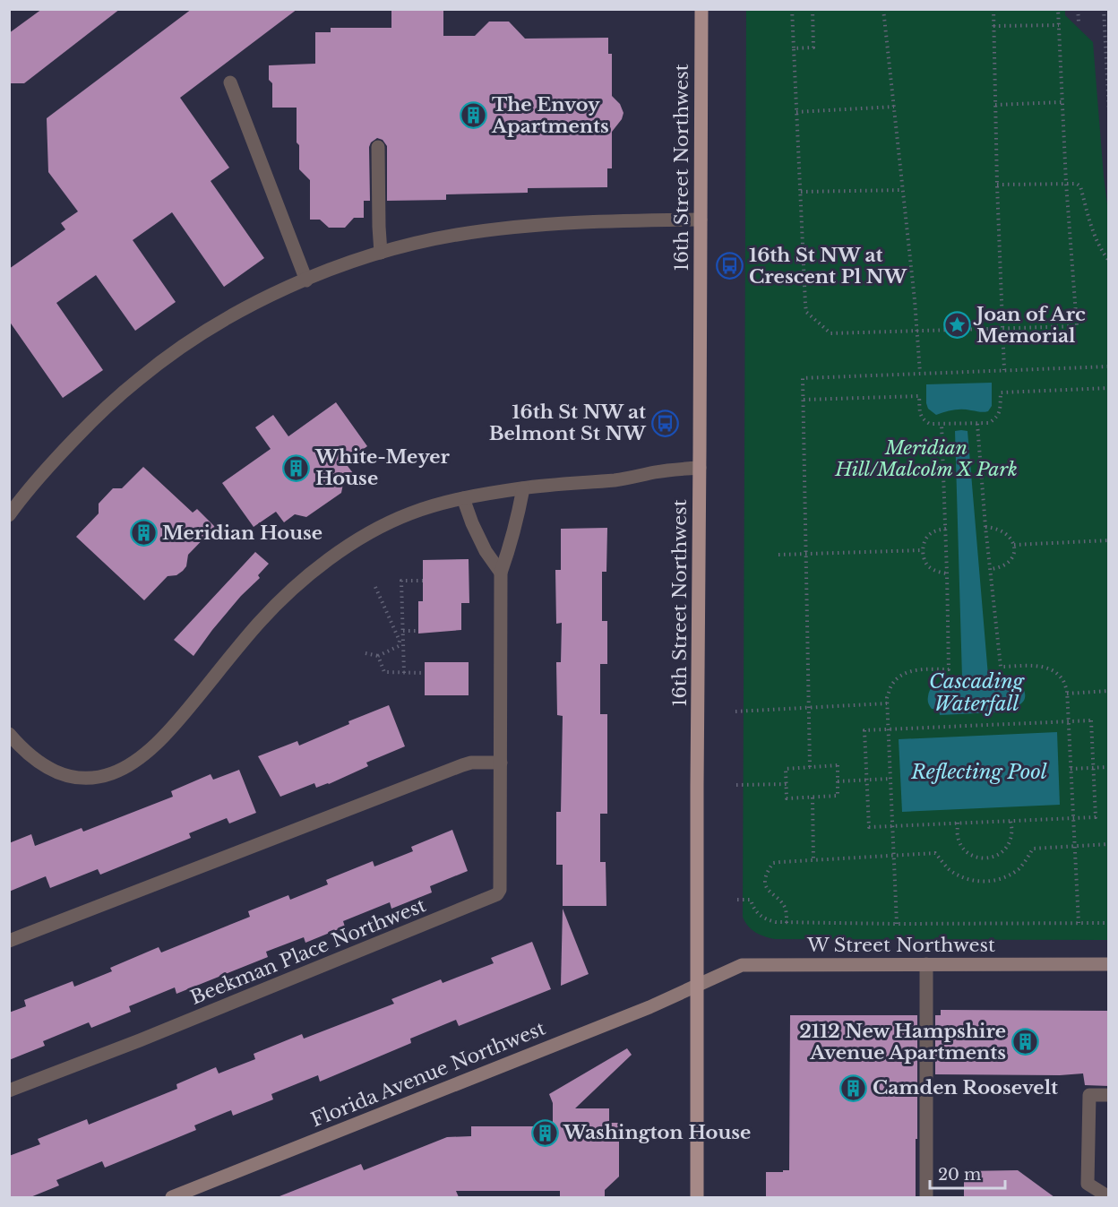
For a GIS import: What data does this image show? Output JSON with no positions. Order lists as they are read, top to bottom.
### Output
{
  "streets": {
    "main road": ["16th Street Northwest", "W Street Northwest", "Florida Avenue Northwest"],
    "street": ["Beekman Place Northwest"]
  },
  "crossings": [
    ["16th Street Northwest", "W Street Northwest"],
    ["16th Street Northwest", "Florida Avenue Northwest"],
    ["W Street Northwest", "Florida Avenue Northwest"]
  ],
  "water": ["Cascading Waterfall", "Reflecting Pool"],
  "parks": ["Meridian Hill/Malcolm X Park"],
  "places": {
    "building": [
      "The Envoy Apartments",
      "White-Meyer House",
      "Meridian House",
      "2112 New Hampshire Avenue Apartments",
      "Camden Roosevelt",
      "Washington House"
    ],
    "bus stop": ["16th St NW at Crescent Pl NW", "16th St NW at Belmont St NW"],
    "place": ["Joan of Arc Memorial"]
  },
  "scale_bar": "20 m"
}
